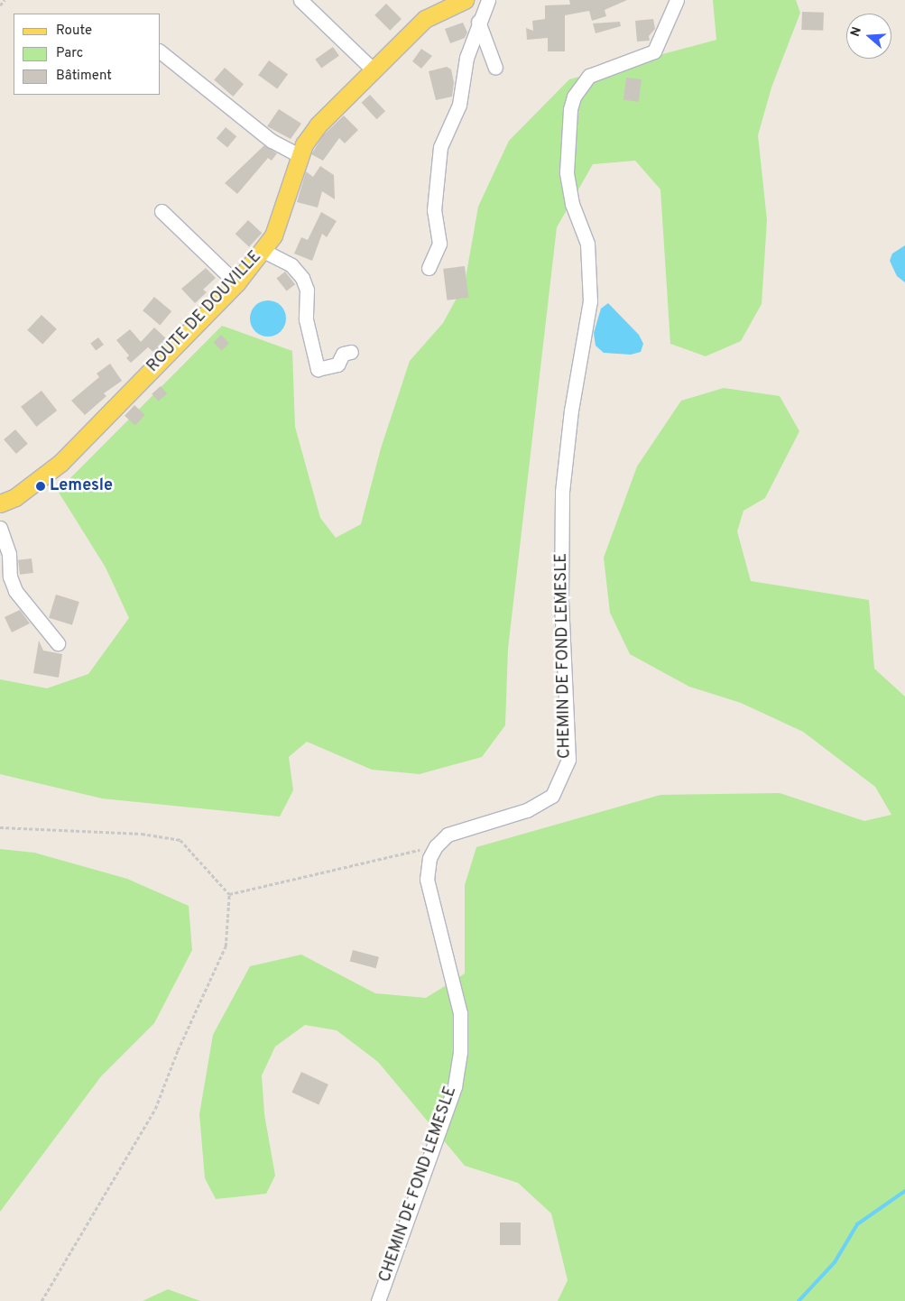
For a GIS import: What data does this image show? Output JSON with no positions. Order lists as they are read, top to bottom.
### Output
{
  "streets": {
    "main road": ["ROUTE DE DOUVILLE"],
    "street": ["CHEMIN DE FOND LEMESLE"]
  },
  "places": ["Lemesle"],
  "legend": ["Route", "Parc", "Bâtiment"],
  "north": "left"
}
